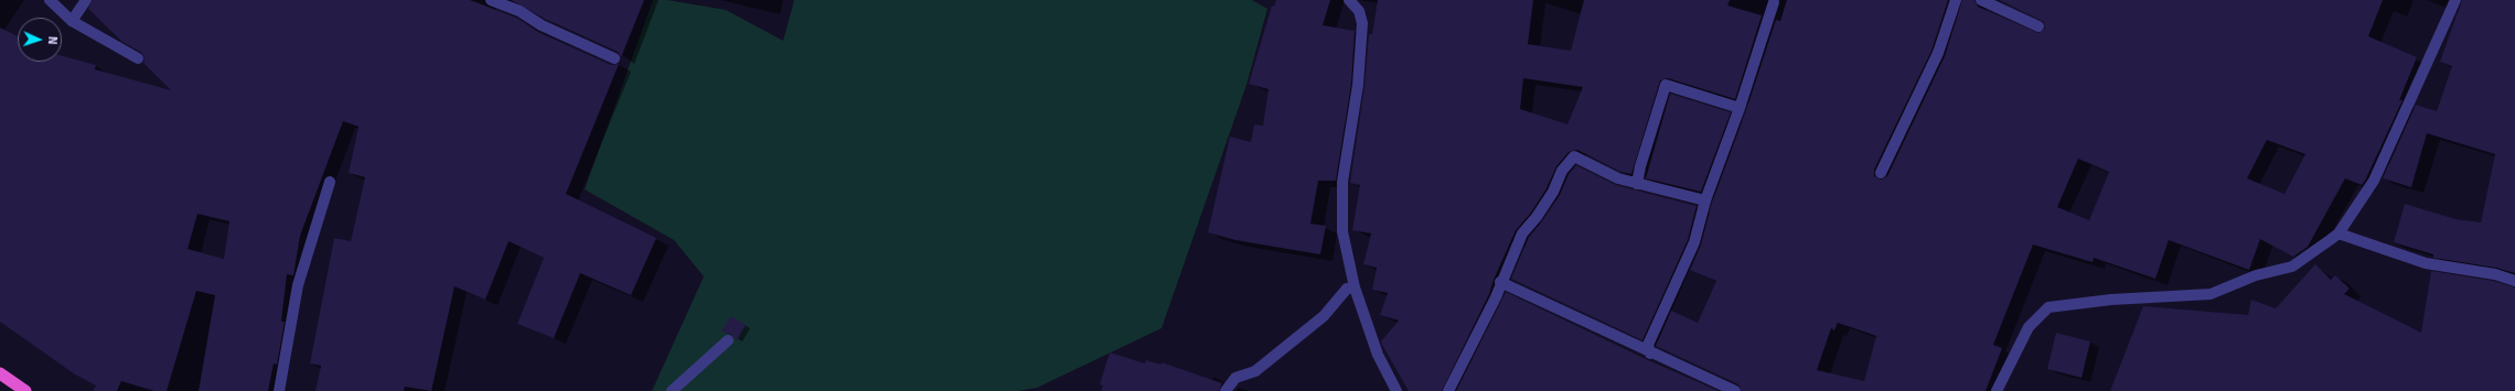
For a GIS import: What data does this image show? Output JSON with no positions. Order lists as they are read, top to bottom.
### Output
{
  "north": "right"
}
